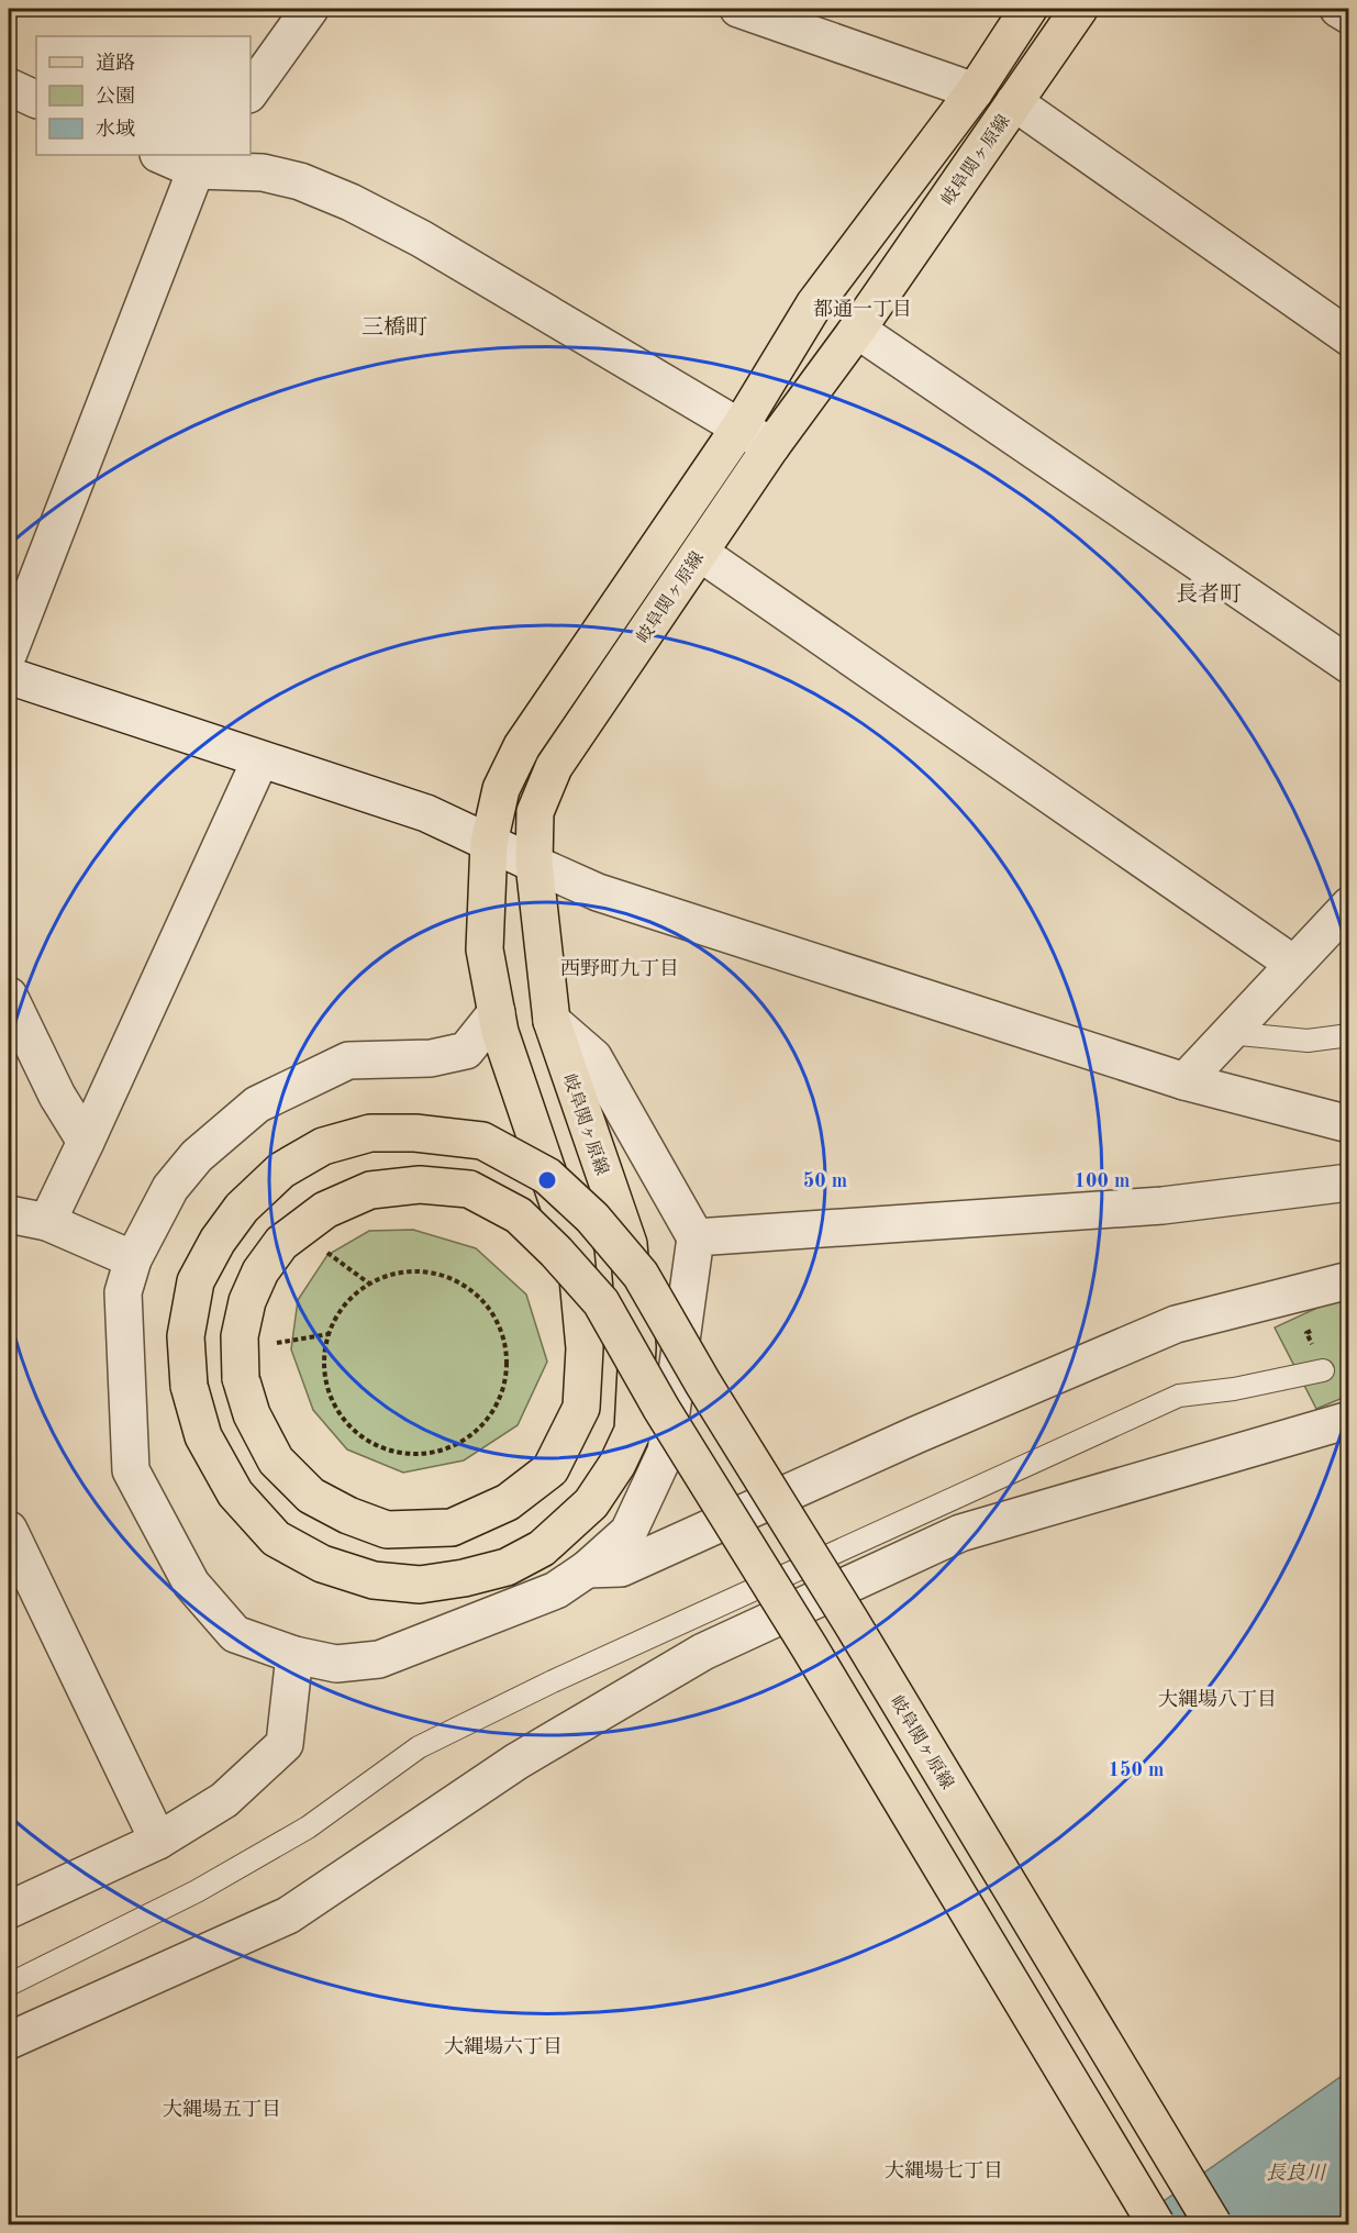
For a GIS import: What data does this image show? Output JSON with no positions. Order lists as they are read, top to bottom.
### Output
{
  "streets": {
    "main road": ["岐阜関ヶ原線"]
  },
  "districts": [
    "都通一丁目",
    "三橋町",
    "長者町",
    "西野町九丁目",
    "大縄場八丁目",
    "大縄場六丁目",
    "大縄場五丁目",
    "大縄場七丁目"
  ],
  "water": ["長良川"],
  "legend": ["道路", "公園", "水域"],
  "rings": ["50 m", "100 m", "150 m"]
}
